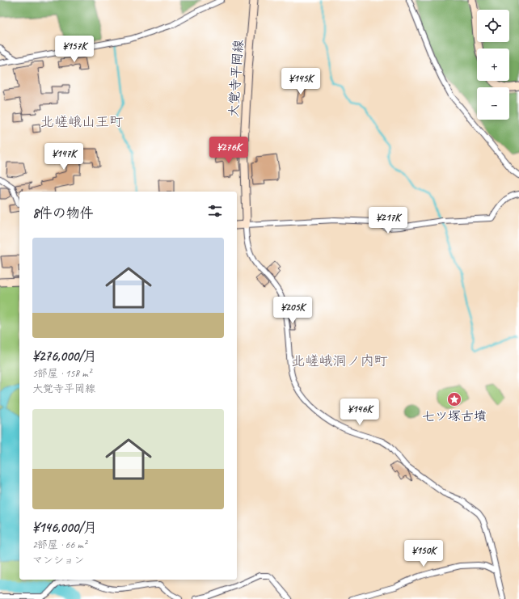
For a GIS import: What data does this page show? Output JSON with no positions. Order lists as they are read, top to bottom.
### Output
{
  "streets": {
    "main road": ["大覚寺平岡線"]
  },
  "districts": ["北嵯峨山王町", "北嵯峨洞ノ内町"],
  "places": {
    "place": ["七ツ塚古墳"]
  },
  "page": {
    "map_buttons": ["+", "−"],
    "price": [
      "¥157K",
      "¥145K",
      "¥276K",
      "¥147K",
      "¥217K",
      "¥205K",
      "¥146K",
      "¥150K"
    ],
    "heading": "8件の物件",
    "list": [
      {
        "name": "¥276,000/月",
        "note": "5部屋 · 158 m² · 大覚寺平岡線"
      },
      {
        "name": "¥146,000/月",
        "note": "2部屋 · 66 m² · マンション"
      }
    ]
  }
}
